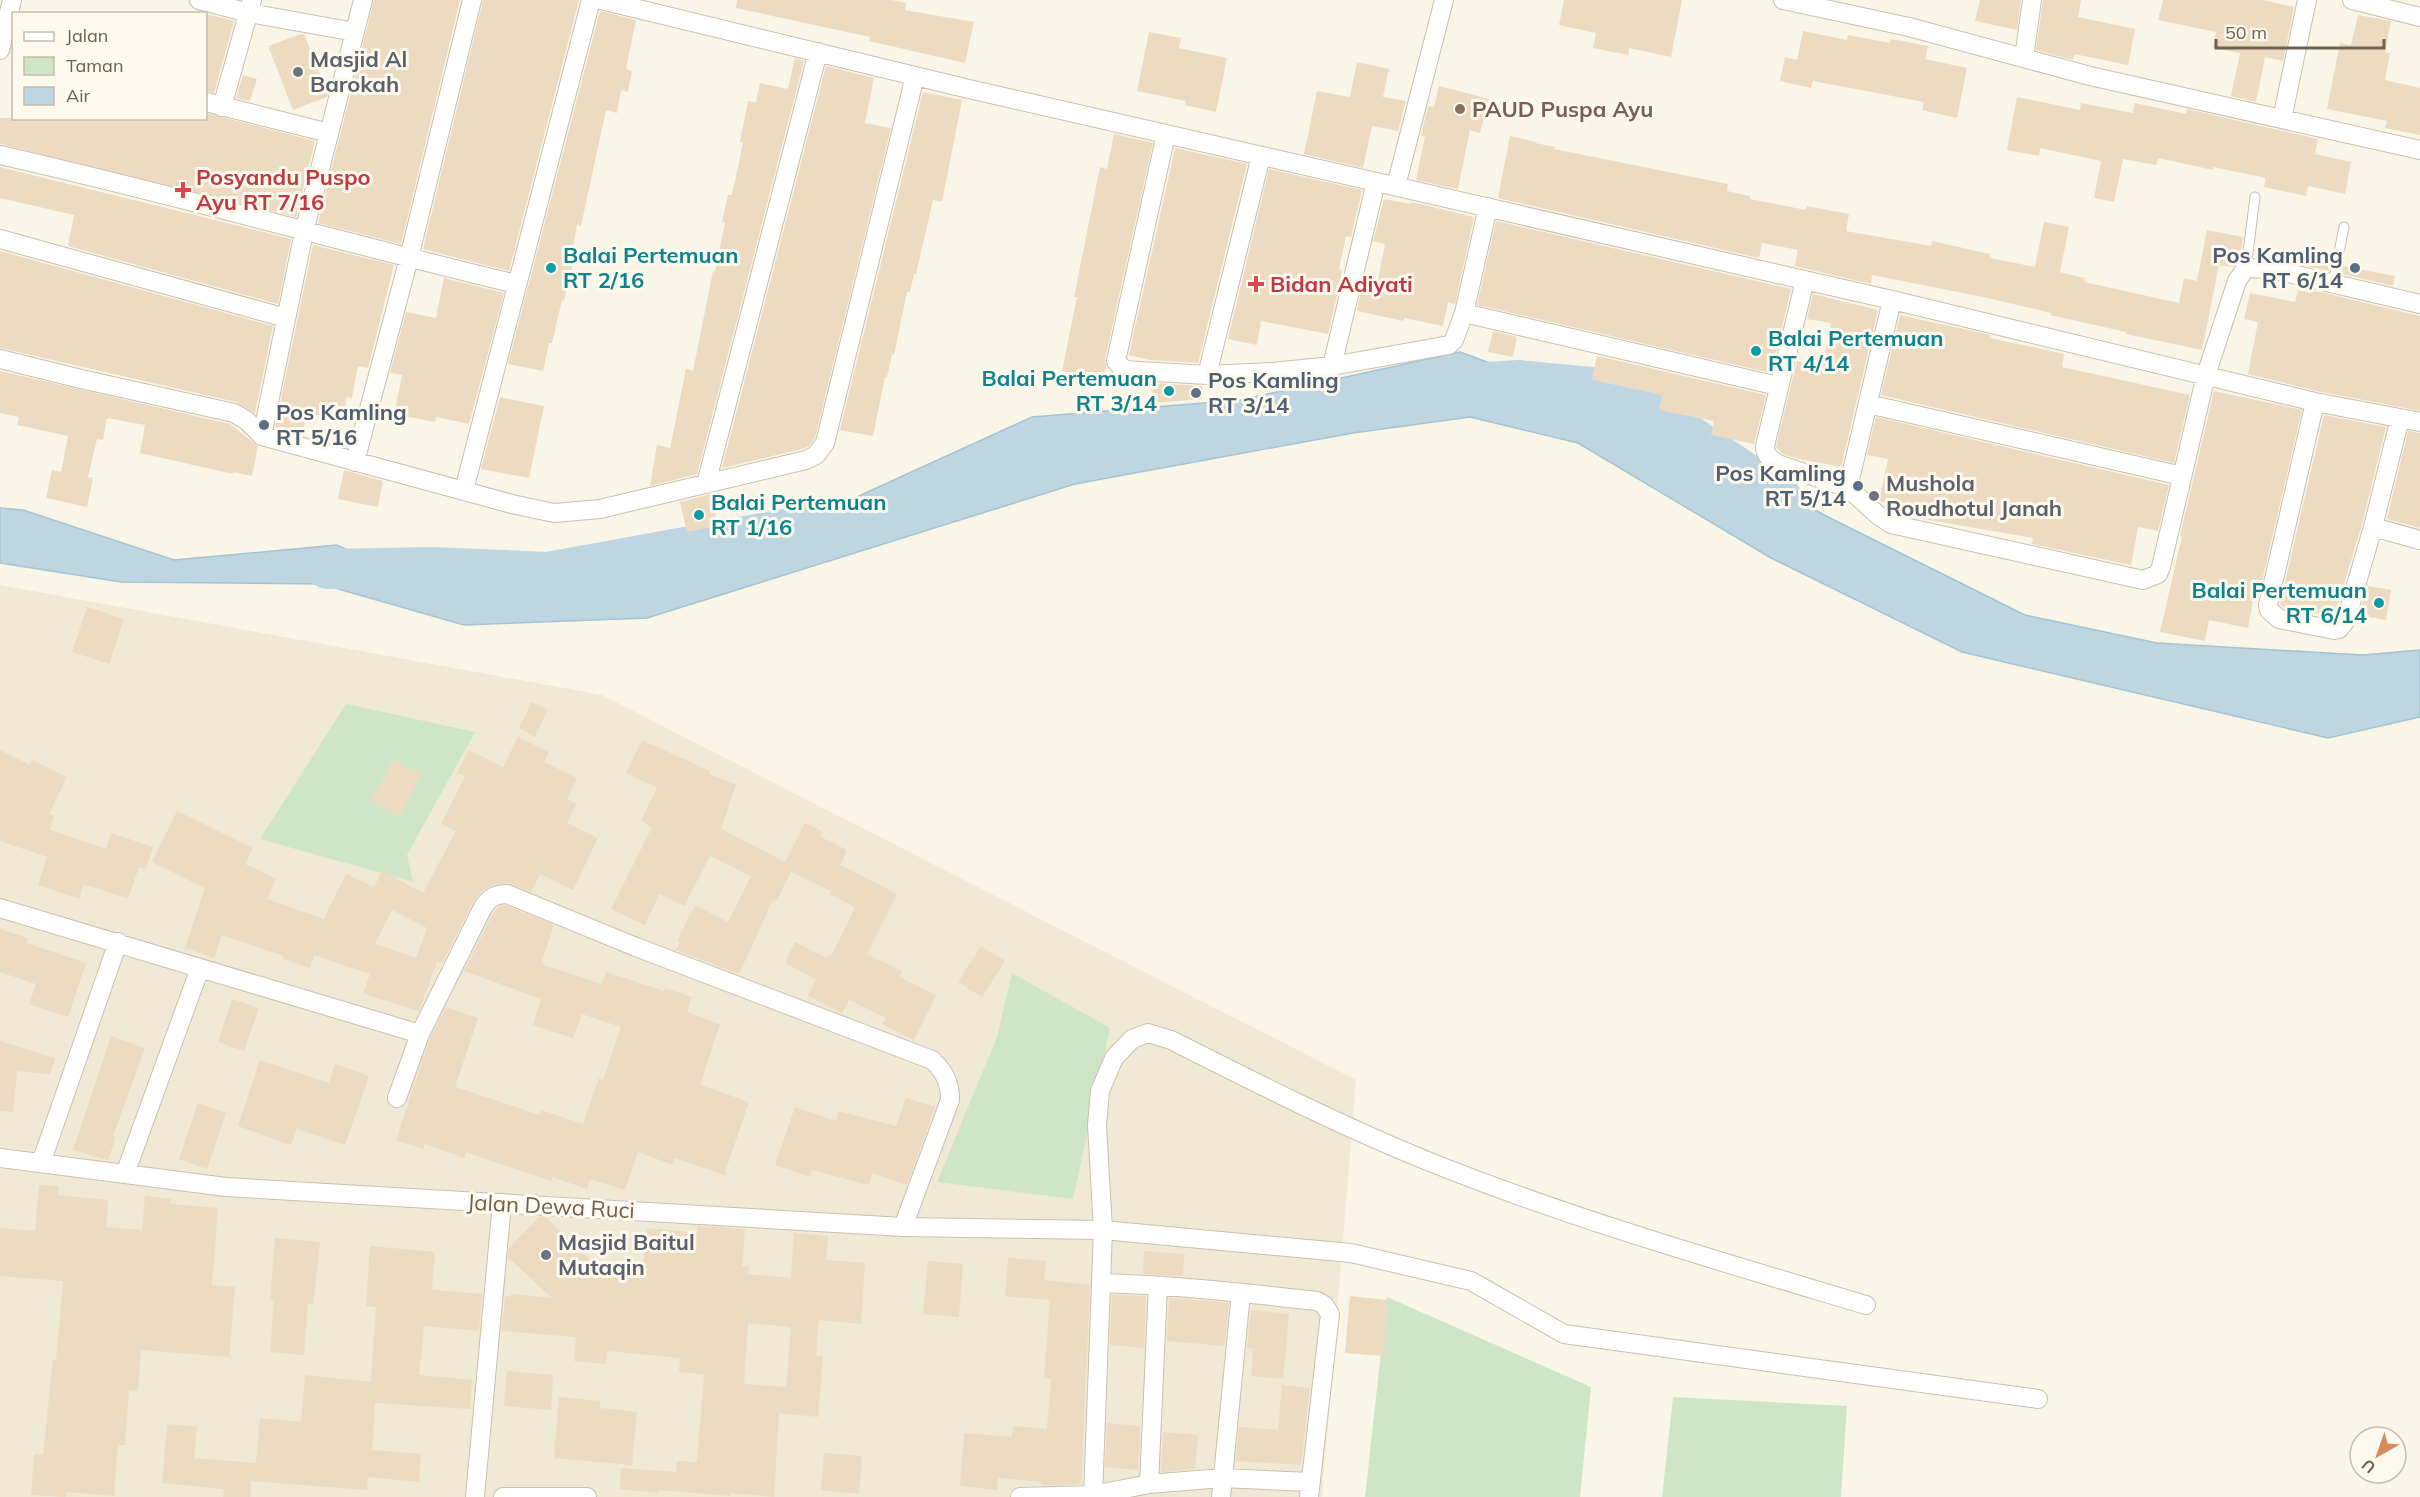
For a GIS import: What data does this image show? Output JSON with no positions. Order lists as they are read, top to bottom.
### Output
{
  "streets": {
    "street": ["Jalan Dewa Ruci"]
  },
  "places": {
    "other": [
      "Masjid Al Barokah",
      "PAUD Puspa Ayu",
      "Balai Pertemuan RT 2/16",
      "Pos Kamling RT 6/14",
      "Balai Pertemuan RT 4/14",
      "Balai Pertemuan RT 3/14",
      "Pos Kamling RT 3/14",
      "Pos Kamling RT 5/16",
      "Pos Kamling RT 5/14",
      "Mushola Roudhotul Janah",
      "Balai Pertemuan RT 1/16",
      "Balai Pertemuan RT 6/14",
      "Masjid Baitul Mutaqin"
    ],
    "health": ["Posyandu Puspo Ayu RT 7/16", "Bidan Adiyati"]
  },
  "legend": ["Jalan", "Taman", "Air"],
  "scale_bar": "50 m",
  "north": "bottom left"
}
